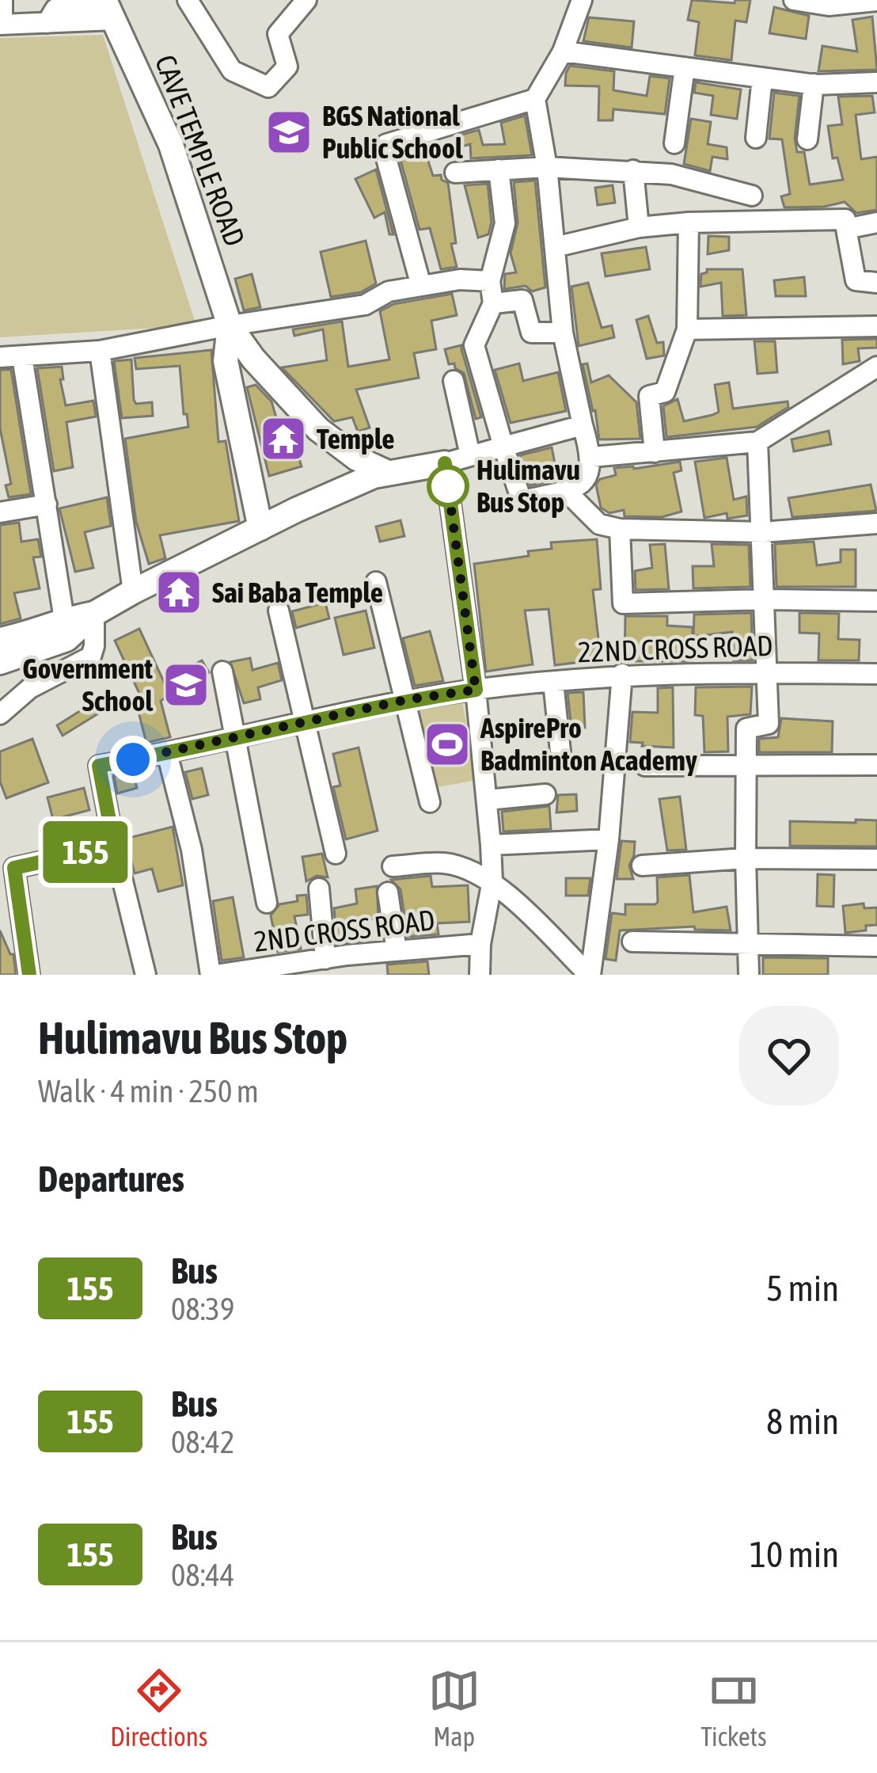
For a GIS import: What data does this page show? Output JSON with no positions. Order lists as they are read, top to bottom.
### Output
{
  "streets": {
    "main road": ["CAVE TEMPLE ROAD"],
    "street": ["22ND CROSS ROAD", "2ND CROSS ROAD"]
  },
  "places": {
    "school or university": ["BGS National Public School", "Government School"],
    "temple": ["Temple", "Sai Baba Temple"],
    "other": ["Hulimavu Bus Stop"],
    "sports": ["AspirePro Badminton Academy"]
  },
  "lines": ["bus line 155"],
  "page": {
    "on_map": "155",
    "heading": [
      ["Hulimavu Bus Stop", "Walk · 4 min · 250 m"],
      "Departures"
    ],
    "list": [
      {
        "mark": "155",
        "name": "Bus",
        "note": "08:39",
        "value": "5 min"
      },
      {
        "mark": "155",
        "name": "Bus",
        "note": "08:42",
        "value": "8 min"
      },
      {
        "mark": "155",
        "name": "Bus",
        "note": "08:44",
        "value": "10 min"
      }
    ],
    "tabs": ["Directions", "Map", "Tickets"]
  }
}
